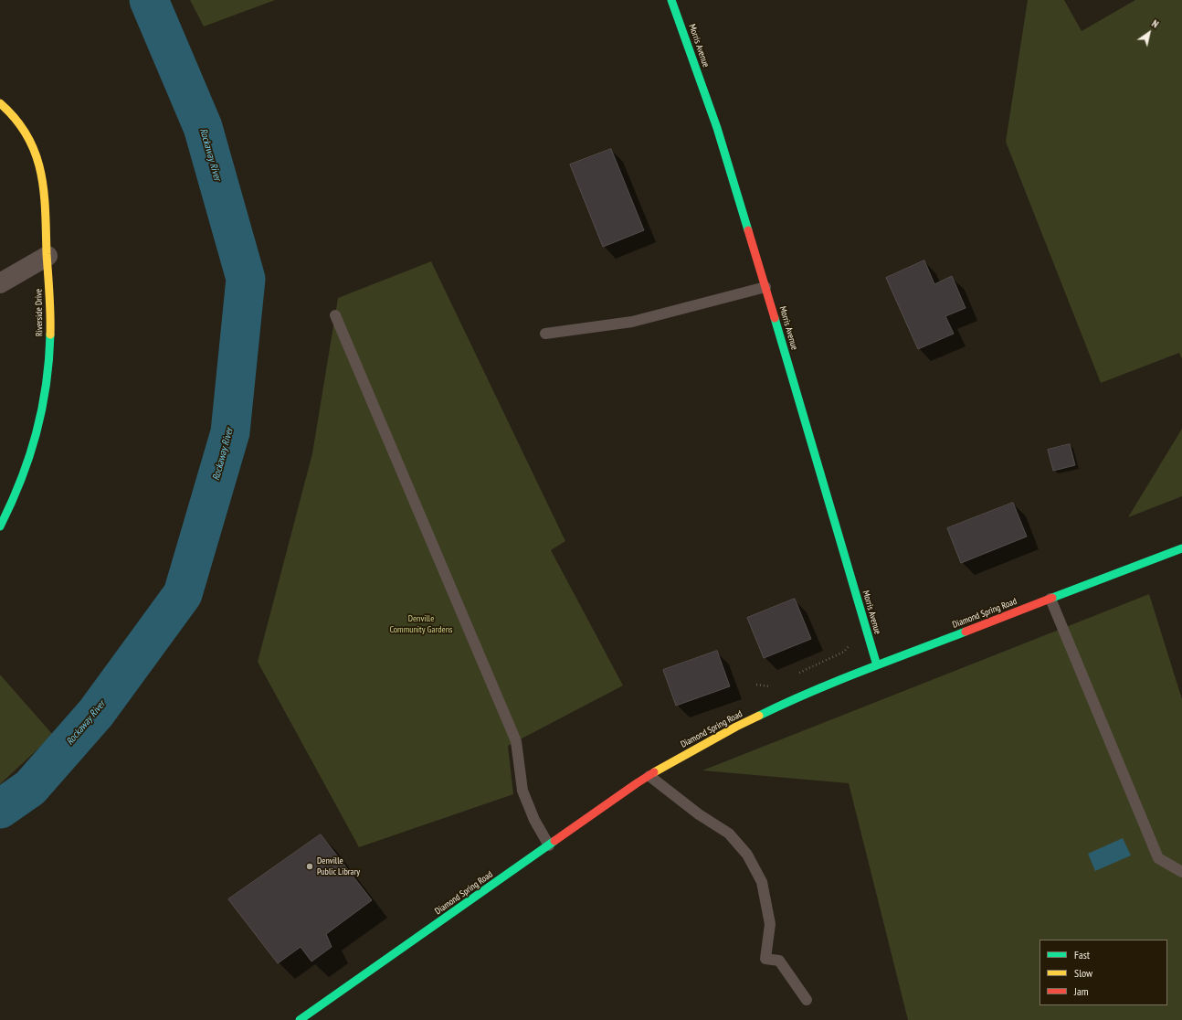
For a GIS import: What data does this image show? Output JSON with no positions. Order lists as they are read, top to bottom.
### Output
{
  "streets": {
    "street": ["Morris Avenue", "Riverside Drive", "Diamond Spring Road"]
  },
  "crossings": [
    ["Morris Avenue", "Diamond Spring Road"]
  ],
  "water": ["Rockaway River"],
  "parks": ["Denville Community Gardens"],
  "places": ["Denville Public Library"],
  "legend": ["Fast", "Slow", "Jam"],
  "north": "top right"
}
